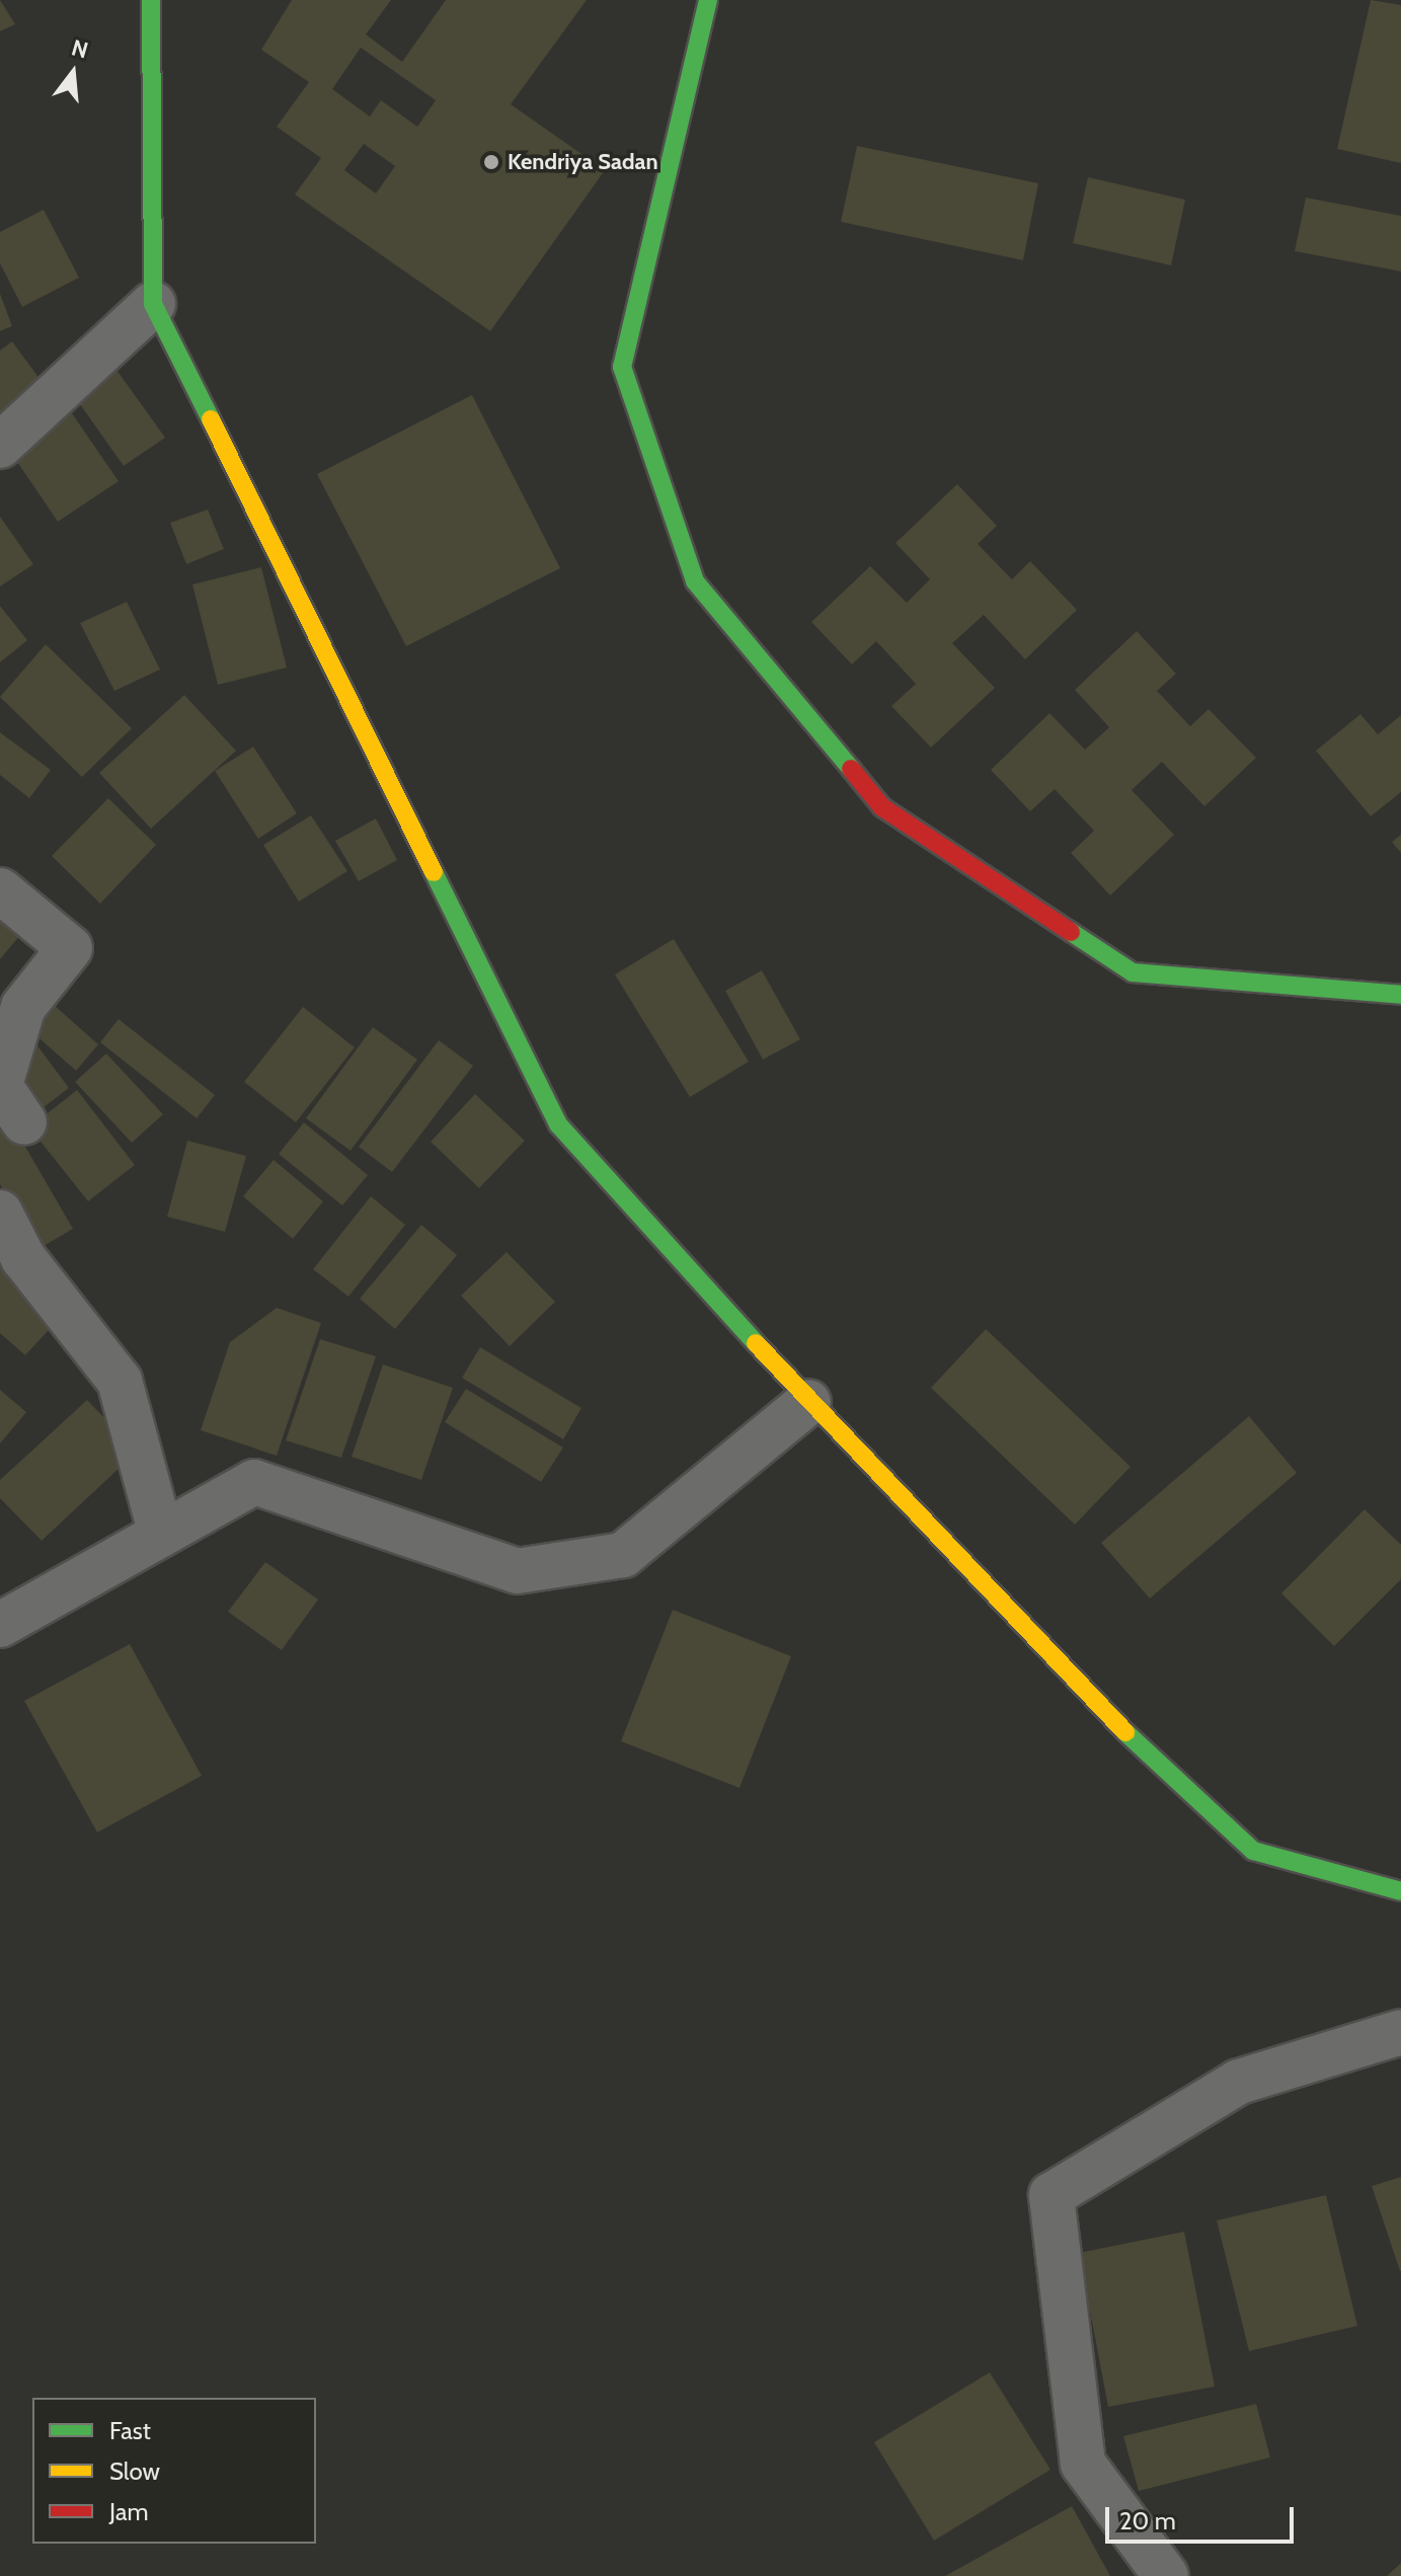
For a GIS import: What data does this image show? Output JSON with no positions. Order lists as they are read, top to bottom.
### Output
{
  "places": ["Kendriya Sadan"],
  "legend": ["Fast", "Slow", "Jam"],
  "scale_bar": "20 m",
  "north": "top"
}
